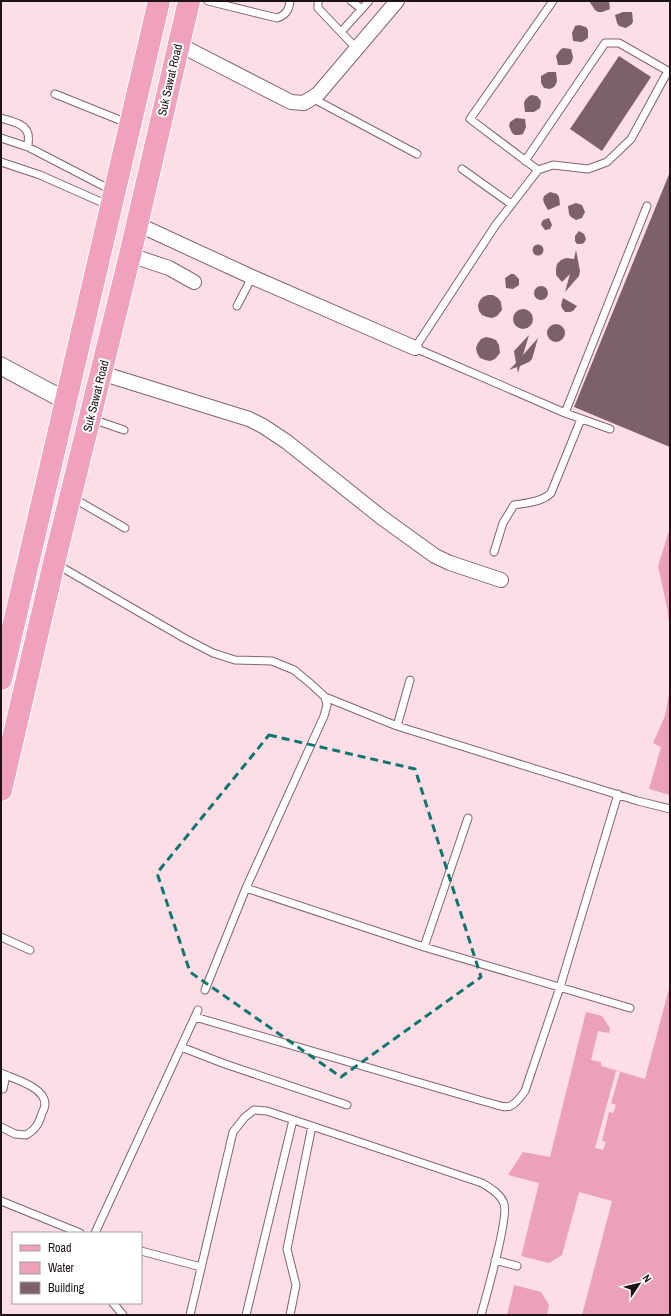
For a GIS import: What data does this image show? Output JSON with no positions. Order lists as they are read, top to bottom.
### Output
{
  "streets": {
    "main road": ["Suk Sawat Road"]
  },
  "legend": ["Road", "Water", "Building"],
  "north": "top right"
}
